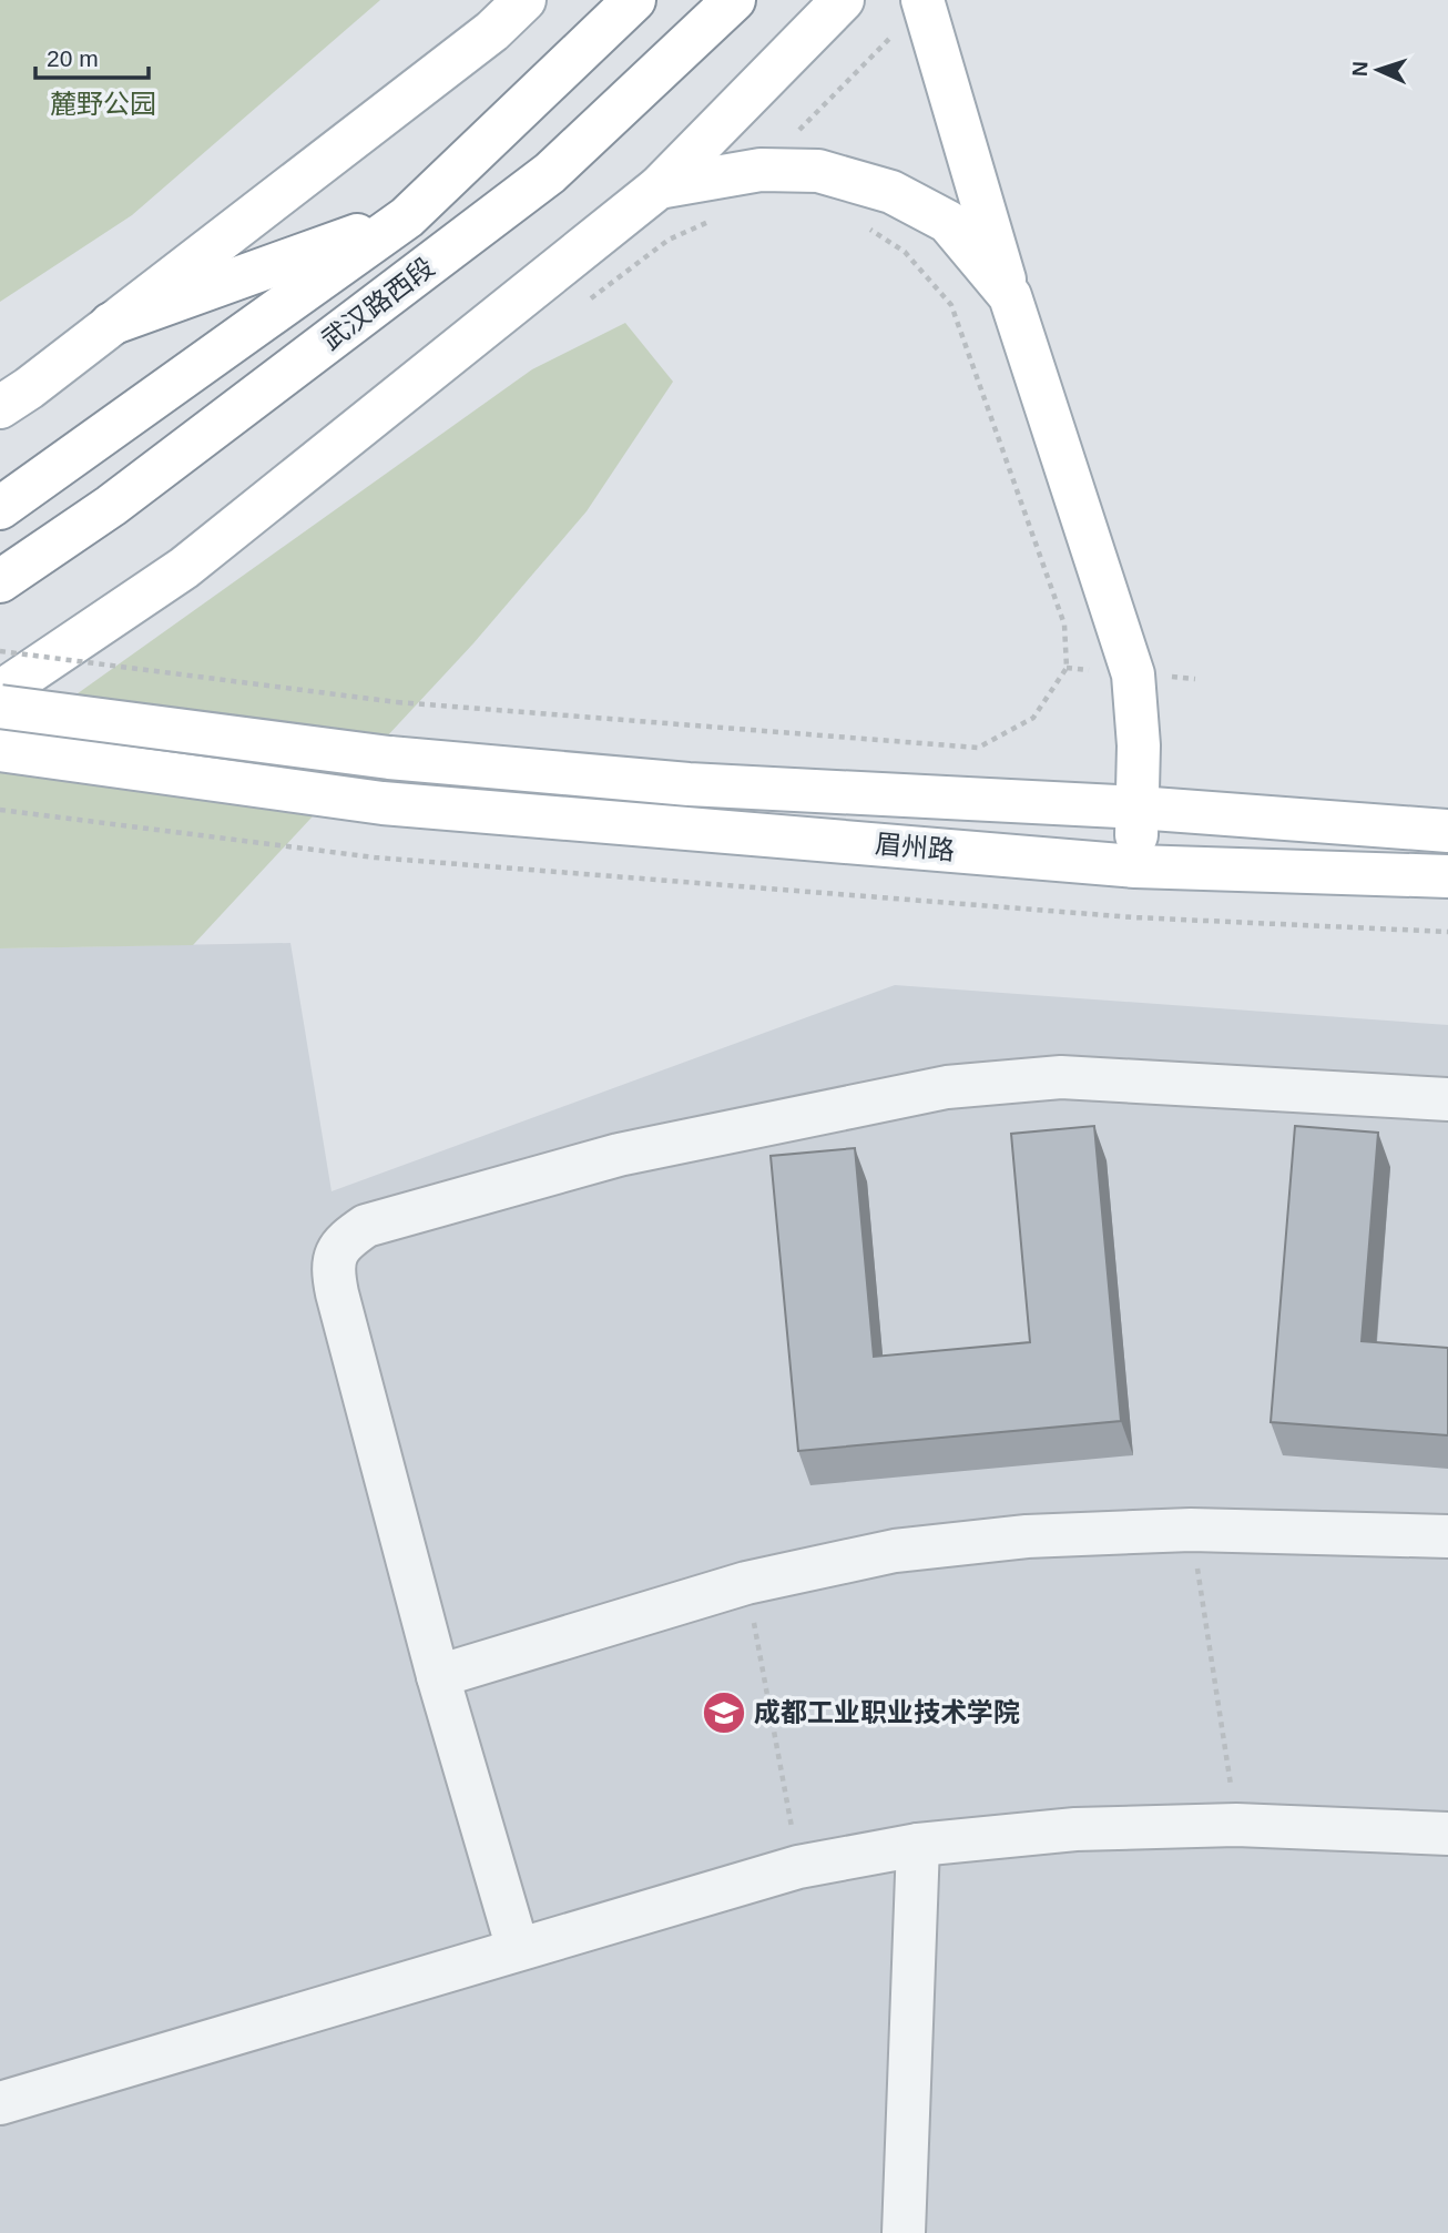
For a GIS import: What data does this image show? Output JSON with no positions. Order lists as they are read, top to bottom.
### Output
{
  "streets": {
    "main road": ["武汉路西段", "眉州路"]
  },
  "parks": ["麓野公园"],
  "places": {
    "school or university": ["成都工业职业技术学院"]
  },
  "scale_bar": "20 m",
  "north": "left"
}
